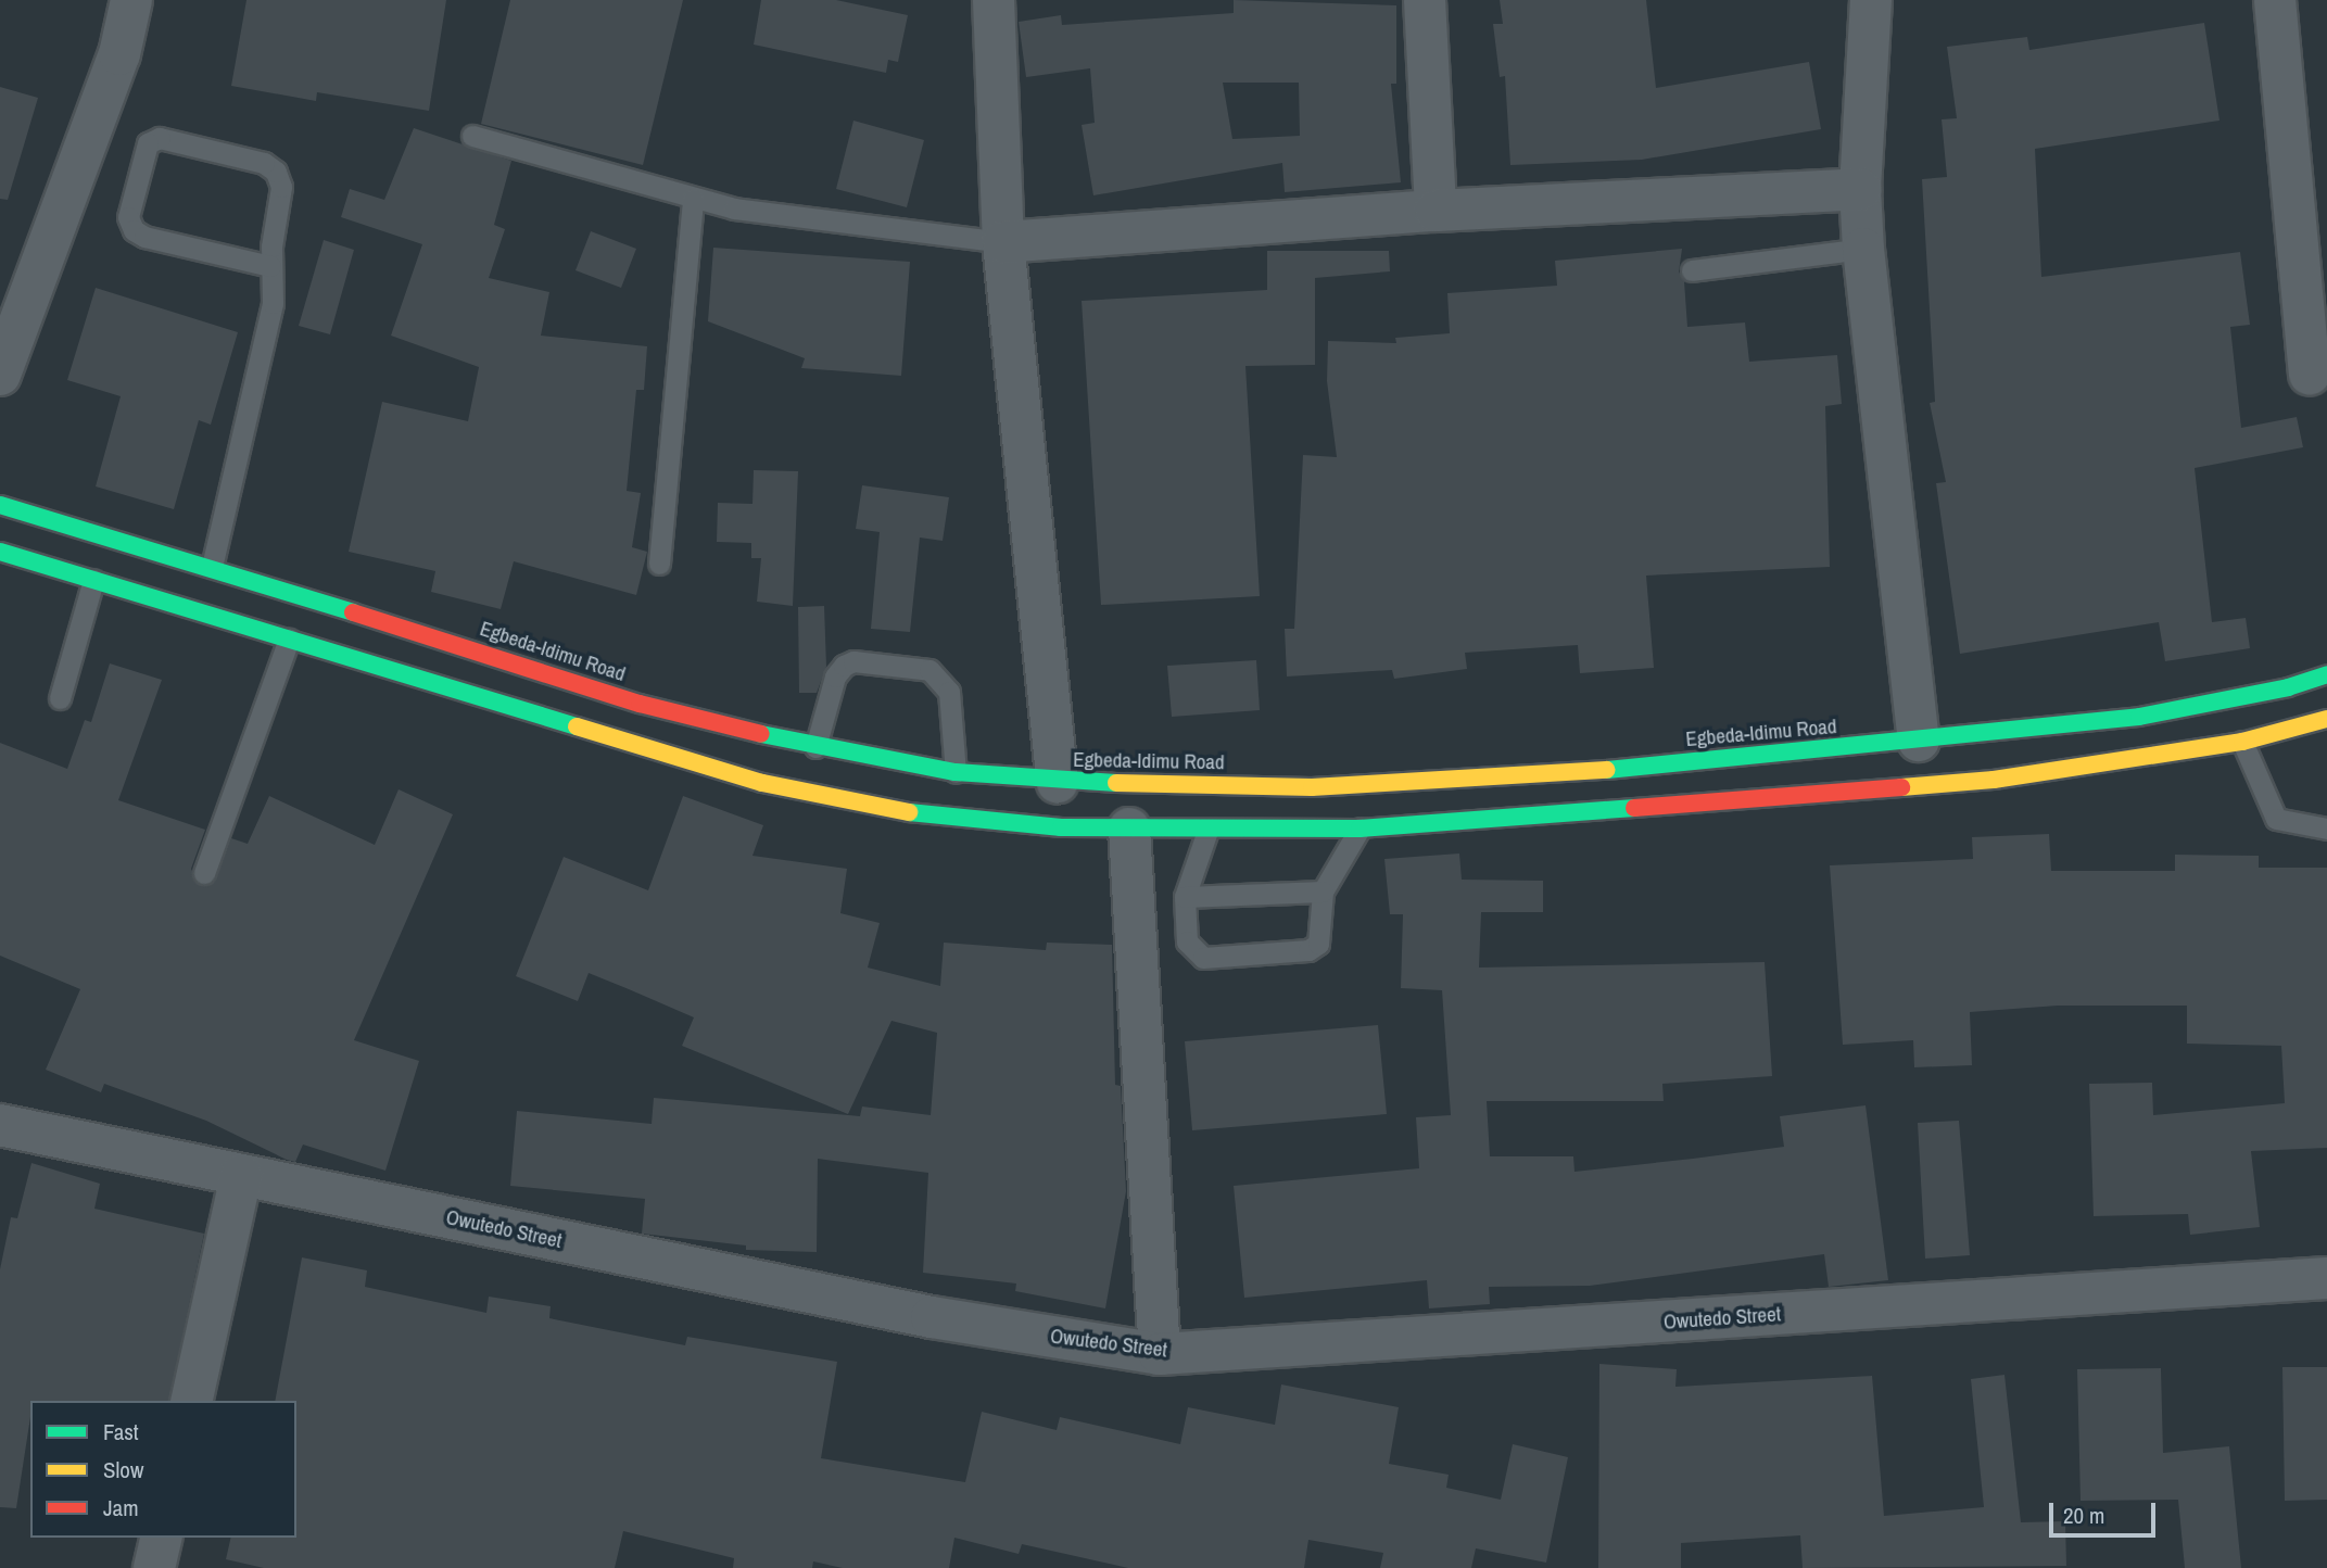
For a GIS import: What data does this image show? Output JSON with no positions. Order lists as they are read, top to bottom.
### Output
{
  "streets": {
    "main road": ["Egbeda-Idimu Road"],
    "street": ["Owutedo Street"]
  },
  "legend": ["Fast", "Slow", "Jam"],
  "scale_bar": "20 m"
}
